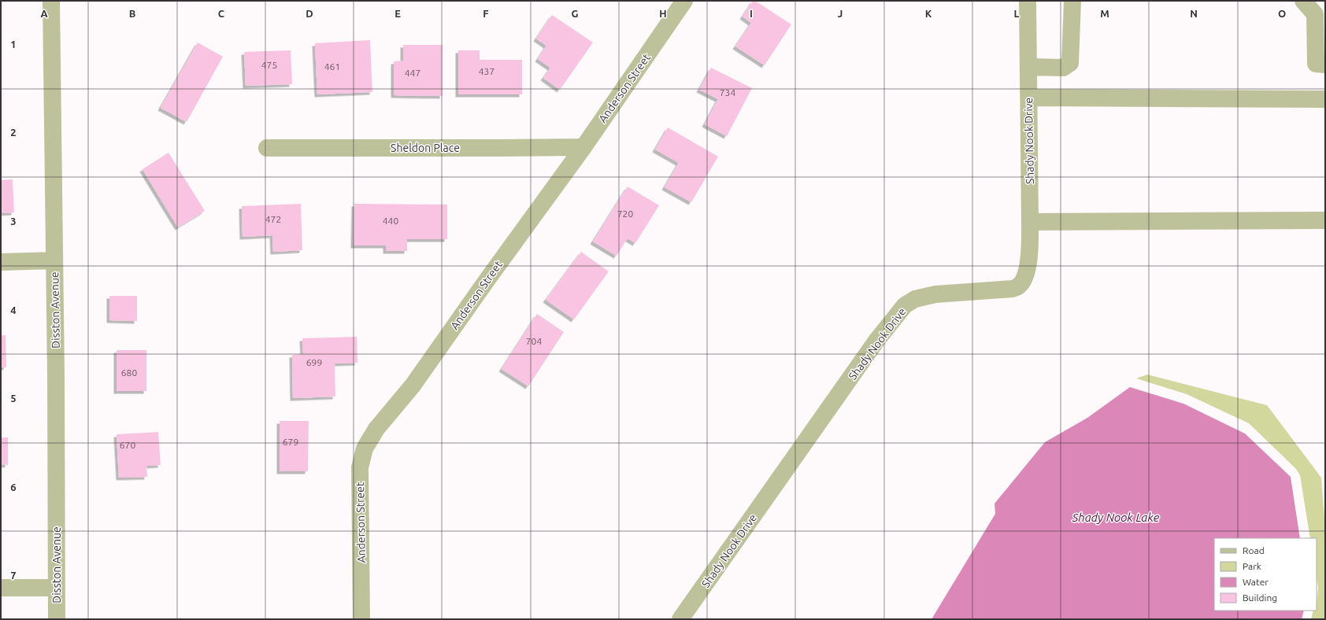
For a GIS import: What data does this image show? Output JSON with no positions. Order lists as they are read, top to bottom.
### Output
{
  "streets": {
    "street": [
      "Anderson Street",
      "Shady Nook Drive",
      "Sheldon Place",
      "Disston Avenue"
    ]
  },
  "crossings": [
    ["Anderson Street", "Sheldon Place"]
  ],
  "water": ["Shady Nook Lake"],
  "house_numbers": [
    "475",
    "461",
    "437",
    "447",
    "734",
    "720",
    "472",
    "440",
    "704",
    "699",
    "680",
    "679",
    "670"
  ],
  "legend": [
    "Road",
    "Park",
    "Water",
    "Building"
  ],
  "grid": {
    "columns": [
      "A",
      "B",
      "C",
      "D",
      "E",
      "F",
      "G",
      "H",
      "I",
      "J",
      "K",
      "L",
      "M",
      "N",
      "O"
    ],
    "rows": [
      "1",
      "2",
      "3",
      "4",
      "5",
      "6",
      "7"
    ]
  }
}
